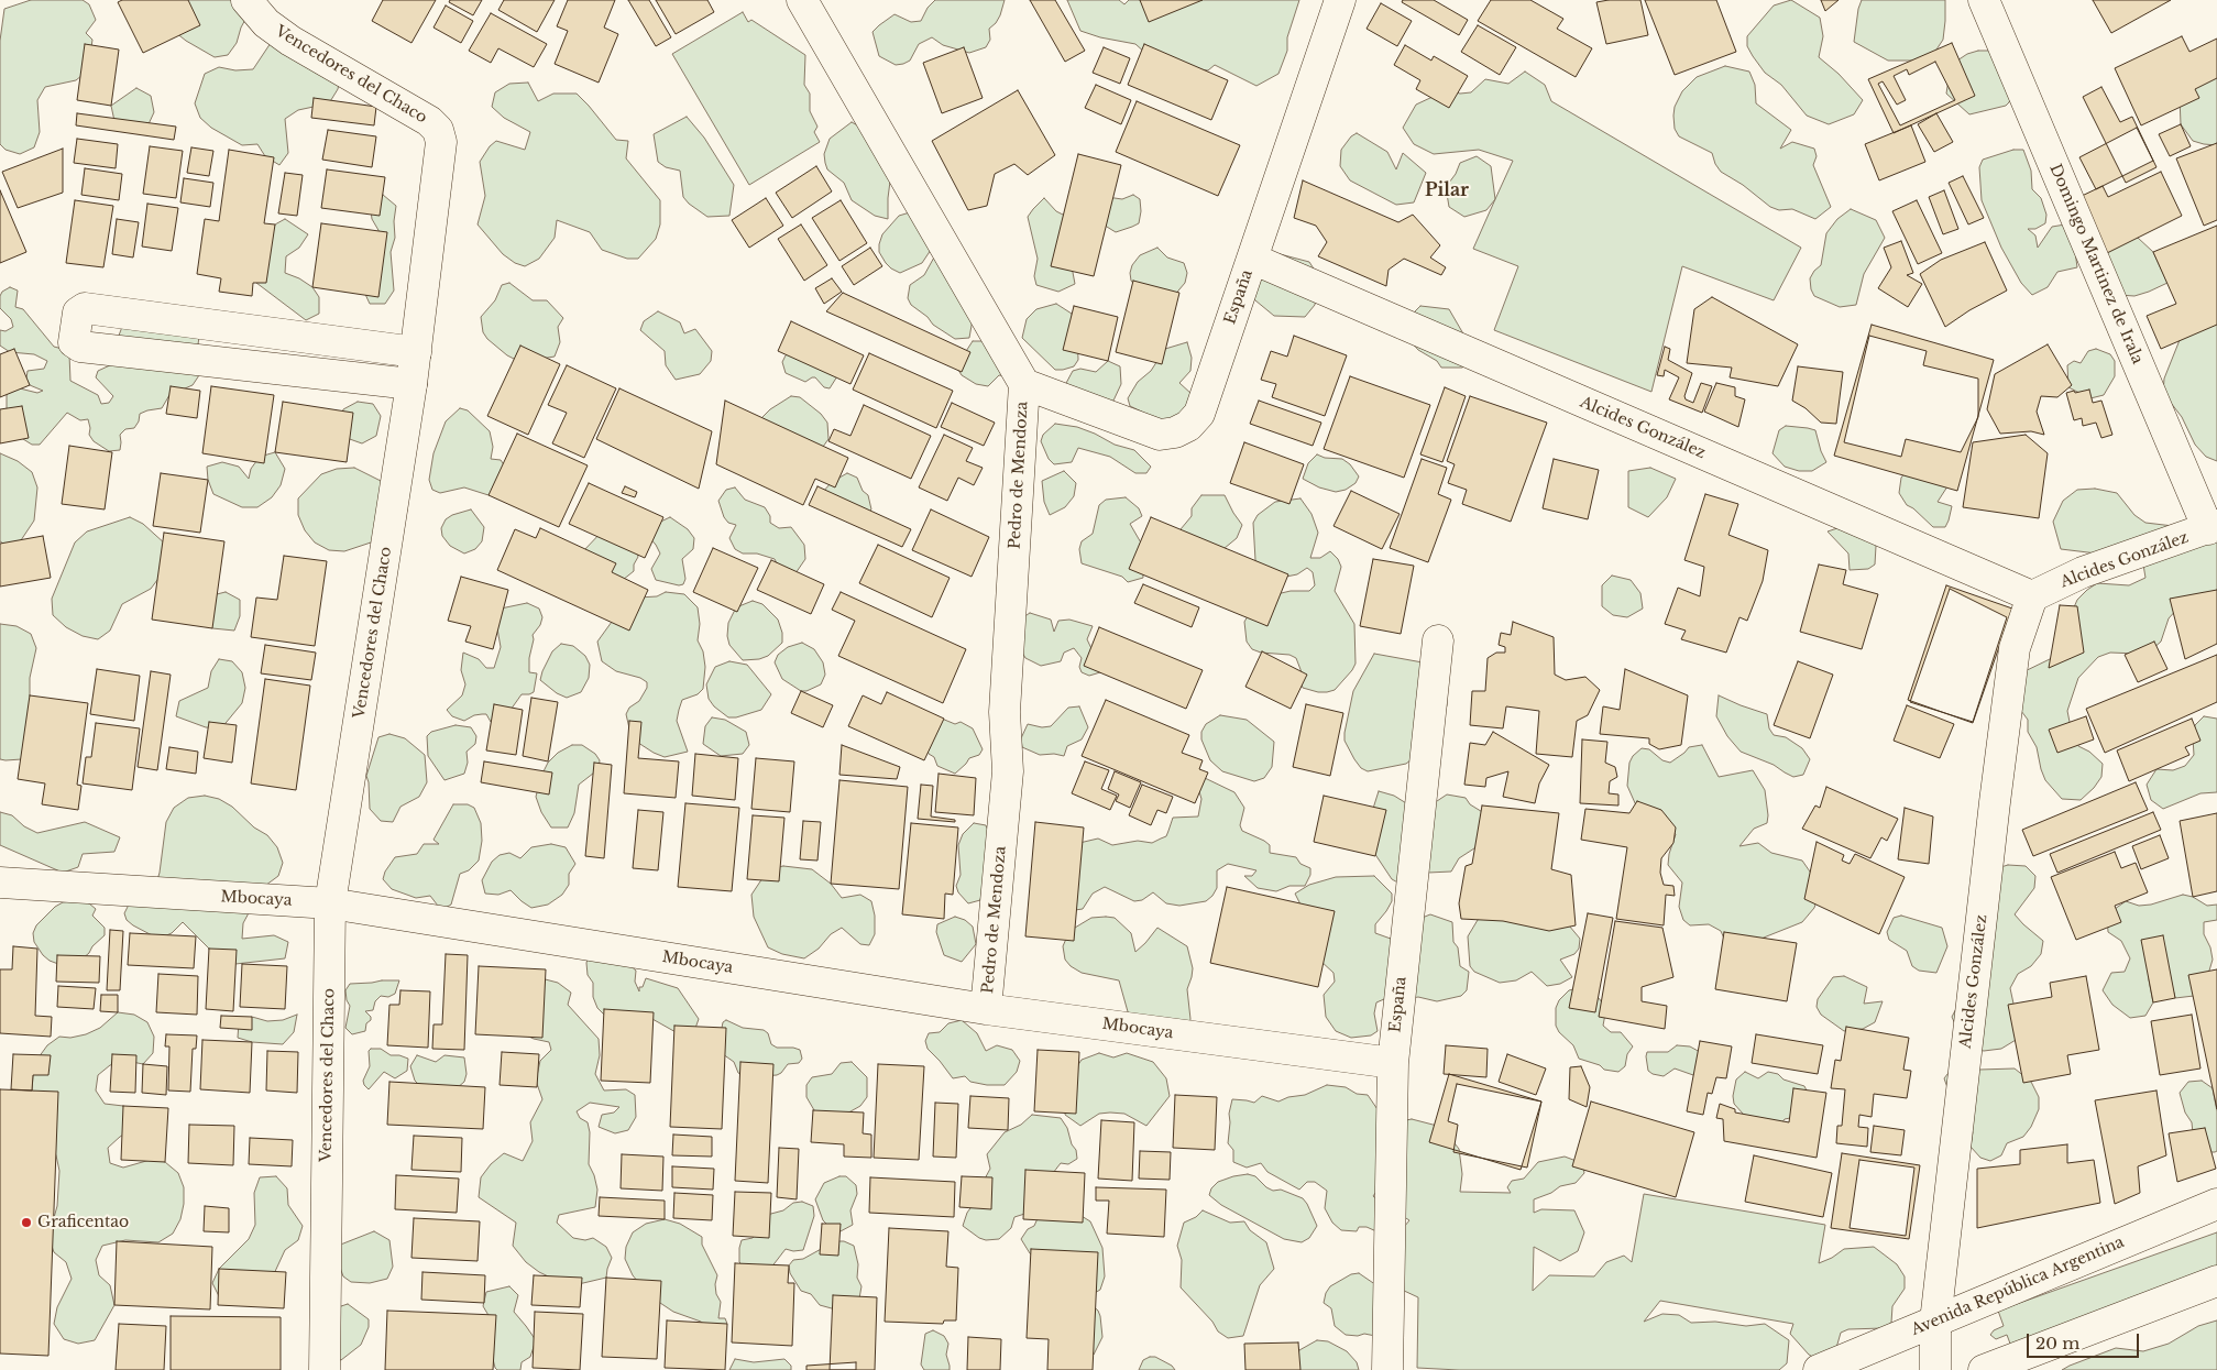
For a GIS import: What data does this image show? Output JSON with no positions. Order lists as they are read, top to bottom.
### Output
{
  "streets": {
    "street": [
      "Vencedores del Chaco",
      "Domingo Martinez de Irala",
      "España",
      "Alcides González",
      "Pedro de Mendoza",
      "Mbocaya",
      "Avenida República Argentina"
    ]
  },
  "crossings": [
    ["Vencedores del Chaco", "Mbocaya"],
    ["Domingo Martinez de Irala", "Alcides González"],
    ["España", "Alcides González"],
    ["España", "Pedro de Mendoza"],
    ["España", "Mbocaya"],
    ["Alcides González", "Avenida República Argentina"],
    ["Pedro de Mendoza", "Mbocaya"]
  ],
  "districts": ["Pilar"],
  "places": ["Graficentao"],
  "scale_bar": "20 m"
}
